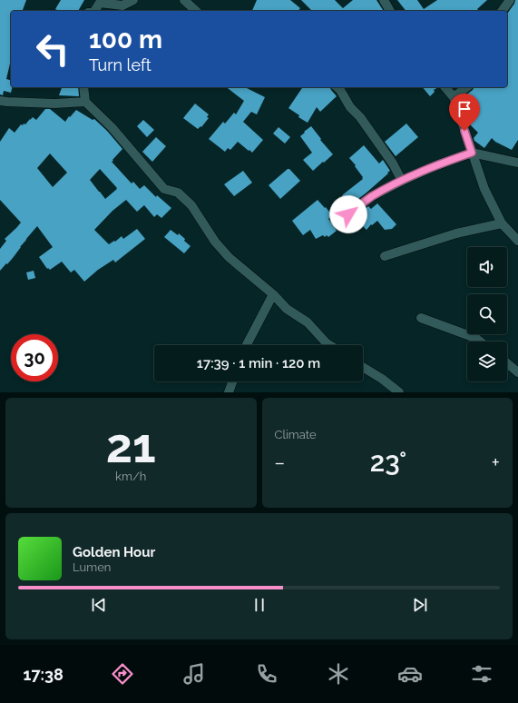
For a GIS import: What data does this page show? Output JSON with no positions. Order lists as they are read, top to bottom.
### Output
{
  "page": {
    "turn": ["100 m", "Turn left"],
    "limit": "30",
    "trip": "17:39 · 1 min · 120 m",
    "tile": [
      ["21", "km/h"],
      "Climate"
    ],
    "heat": ["−", "23°", "+"],
    "song": ["Golden Hour", "Lumen"],
    "tabs": "17:38"
  }
}
